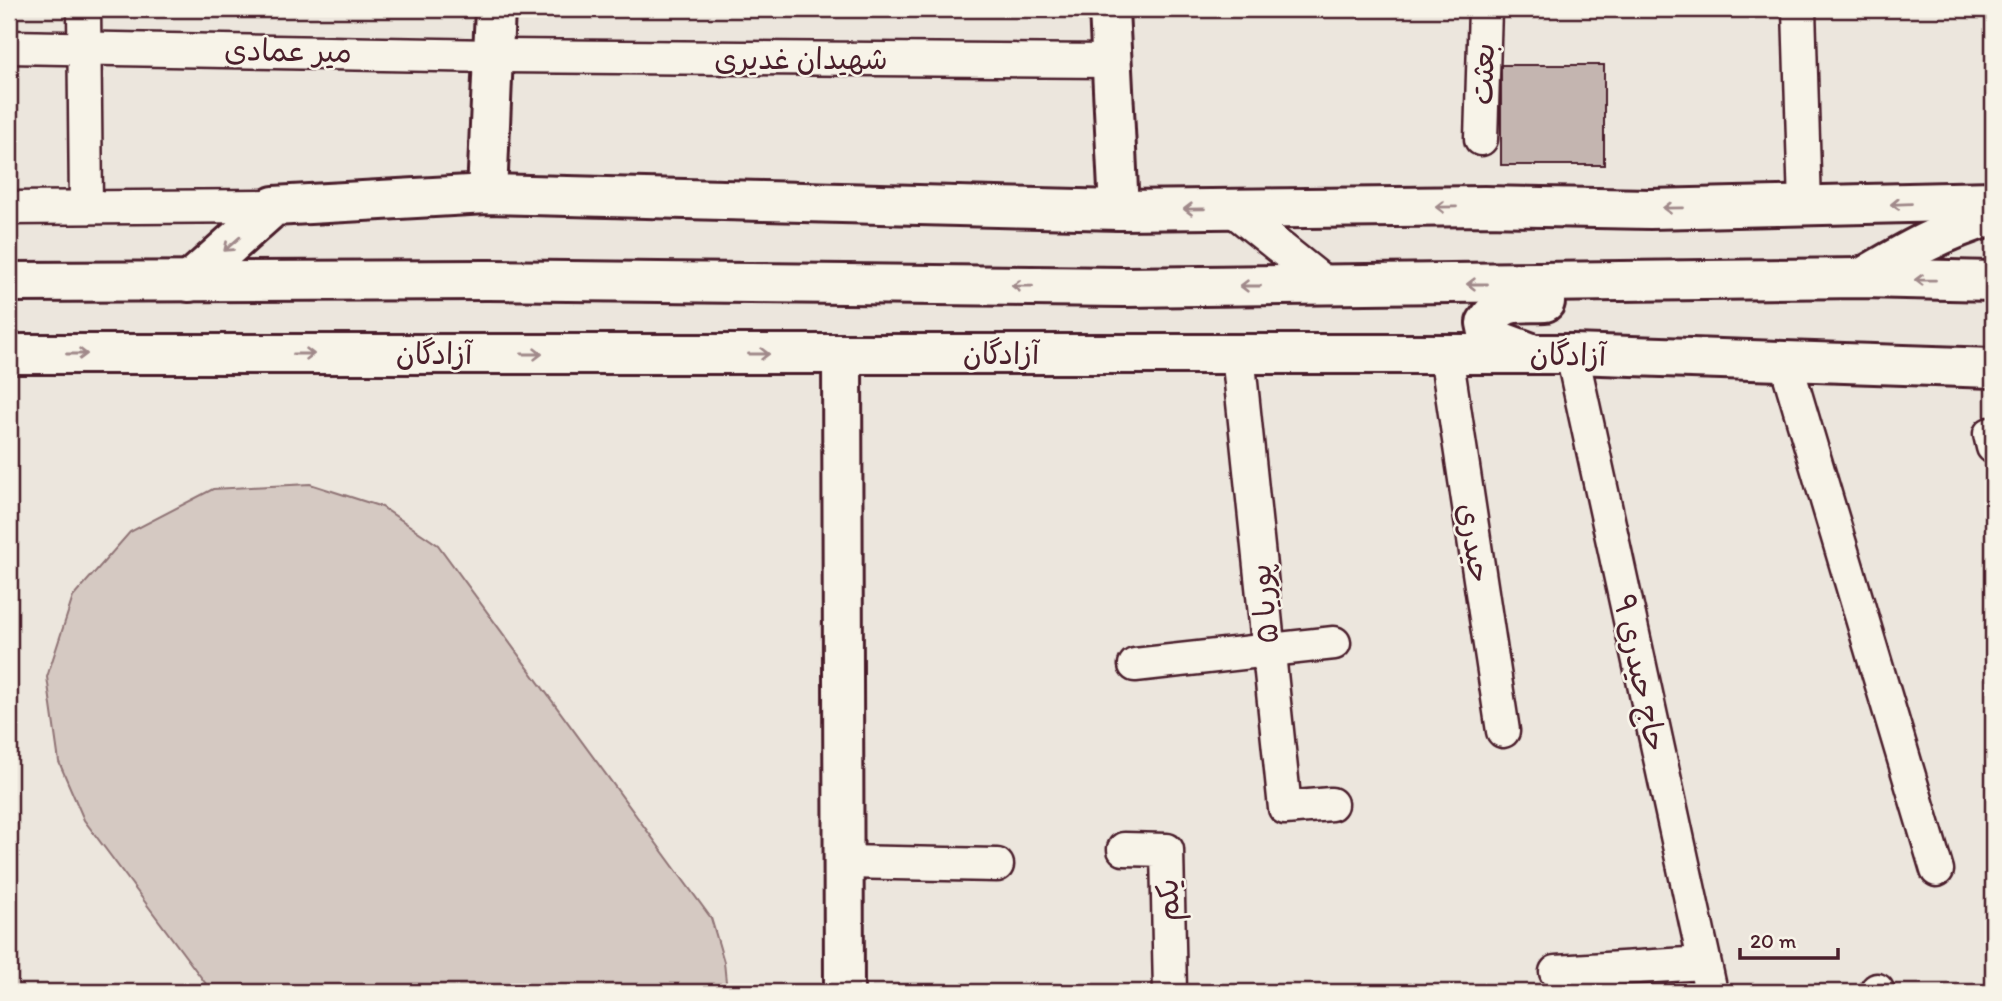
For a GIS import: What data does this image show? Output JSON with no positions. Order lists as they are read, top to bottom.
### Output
{
  "streets": {
    "main road": ["آزادگان"],
    "street": [
      "میر عمادی",
      "شهیدان غدیری",
      "بعثت",
      "حیدری",
      "پوریا ۵",
      "حاج حیدری ۹",
      "یکم"
    ]
  },
  "crossings": [
    ["میر عمادی", "شهیدان غدیری"],
    ["آزادگان", "حیدری"],
    ["آزادگان", "پوریا ۵"],
    ["آزادگان", "حاج حیدری ۹"]
  ],
  "scale_bar": "20 m"
}
